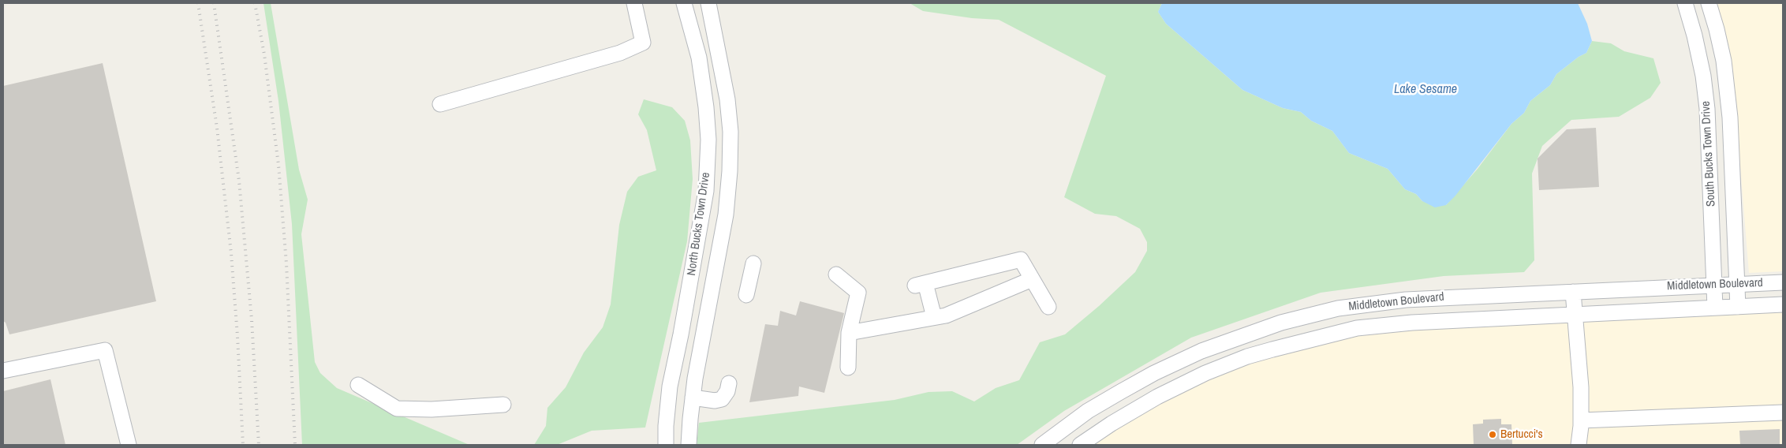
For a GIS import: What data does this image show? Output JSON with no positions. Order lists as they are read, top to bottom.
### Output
{
  "streets": {
    "street": ["South Bucks Town Drive", "North Bucks Town Drive", "Middletown Boulevard"]
  },
  "crossings": [
    ["South Bucks Town Drive", "Middletown Boulevard"]
  ],
  "water": ["Lake Sesame"],
  "places": ["Bertucci's"]
}
